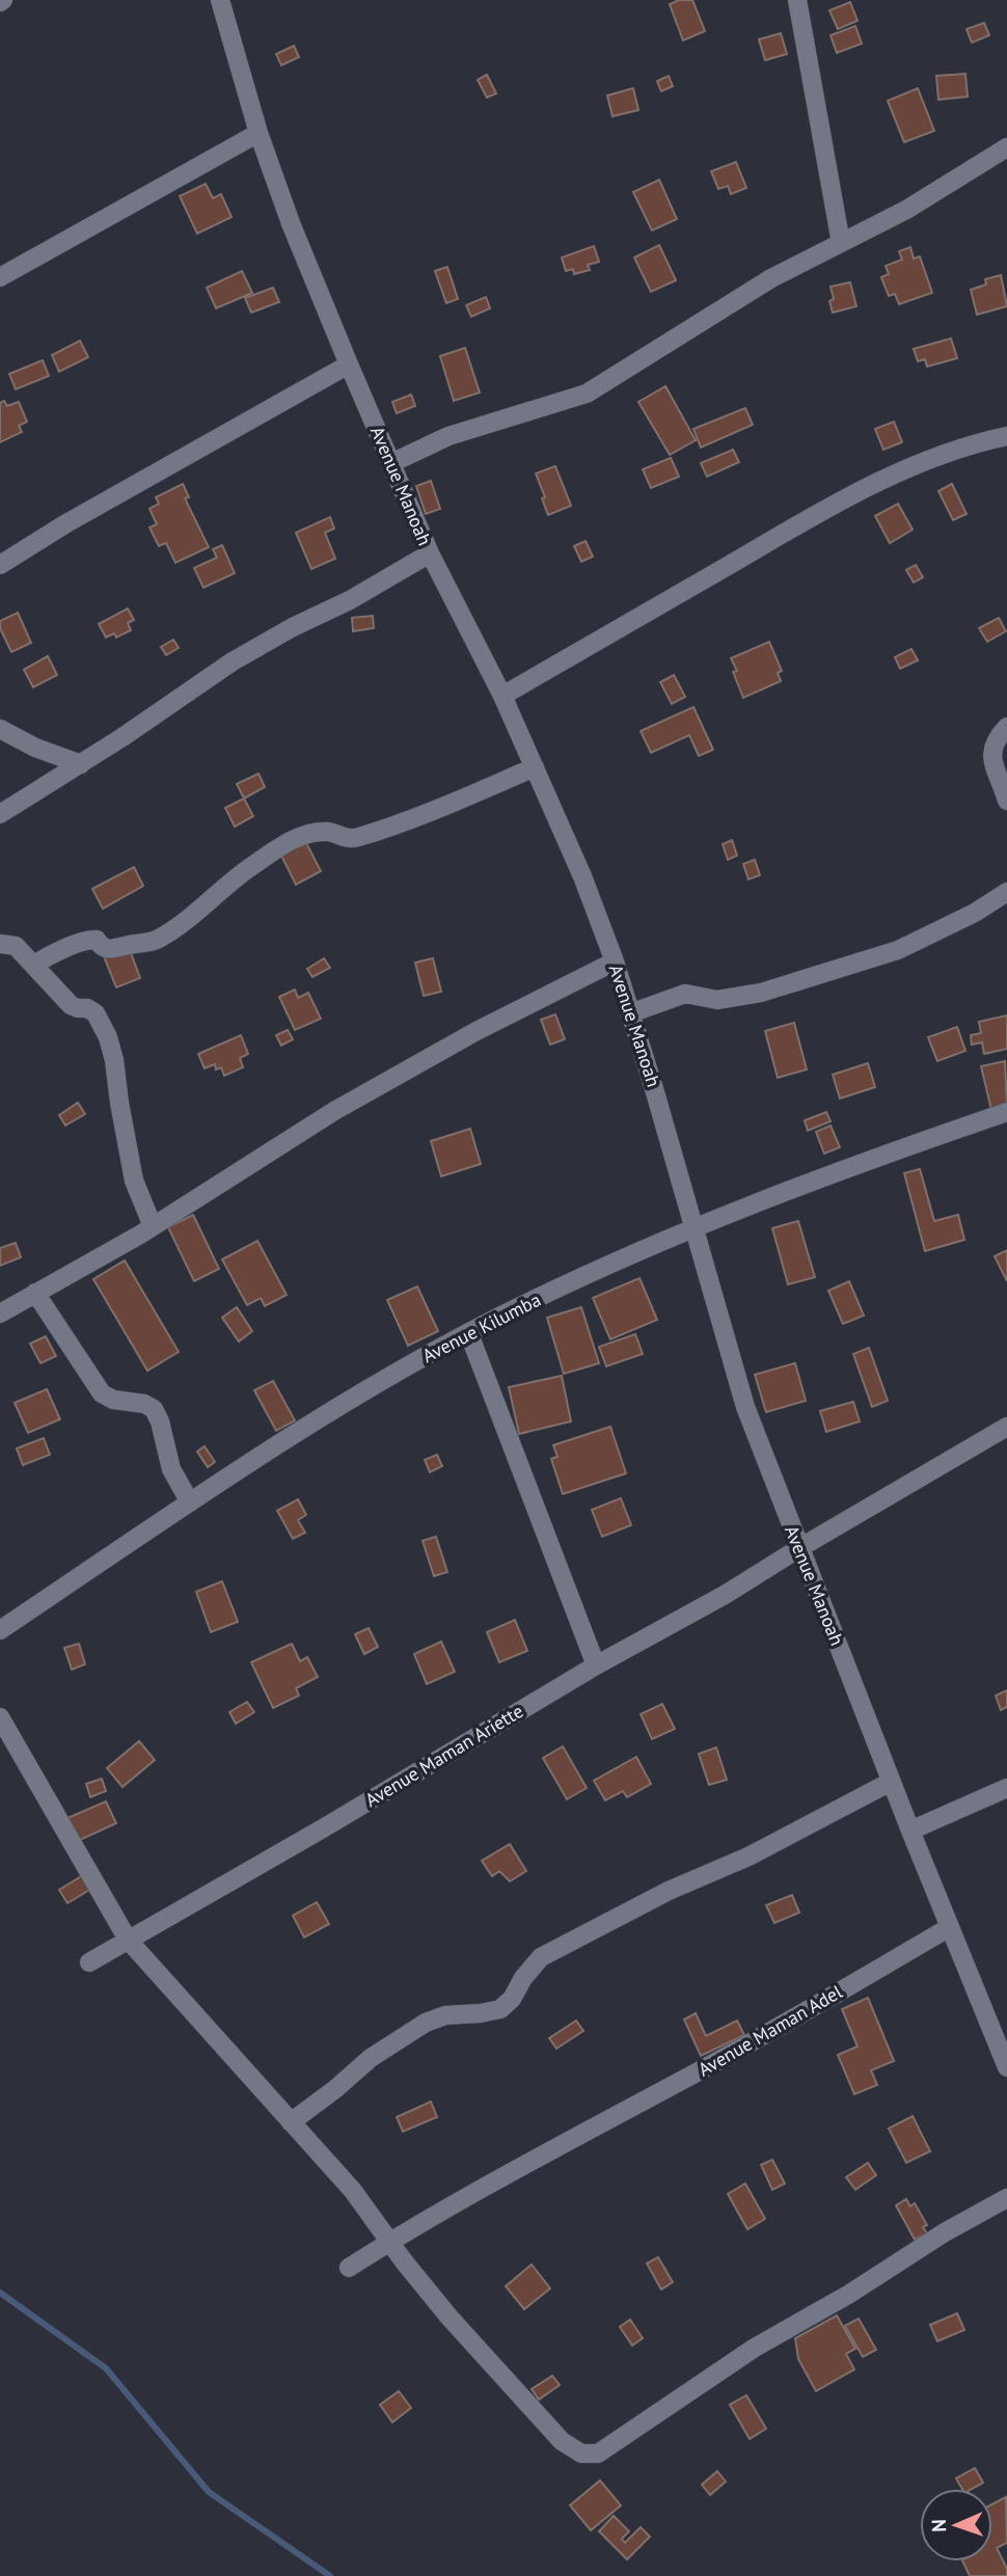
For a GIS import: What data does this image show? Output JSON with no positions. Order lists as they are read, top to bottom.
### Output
{
  "streets": {
    "street": [
      "Avenue Manoah",
      "Avenue Kilumba",
      "Avenue Maman Ariette",
      "Avenue Maman Adel"
    ]
  },
  "crossings": [
    ["Avenue Manoah", "Avenue Kilumba"],
    ["Avenue Manoah", "Avenue Maman Ariette"],
    ["Avenue Manoah", "Avenue Maman Adel"]
  ],
  "north": "left"
}
